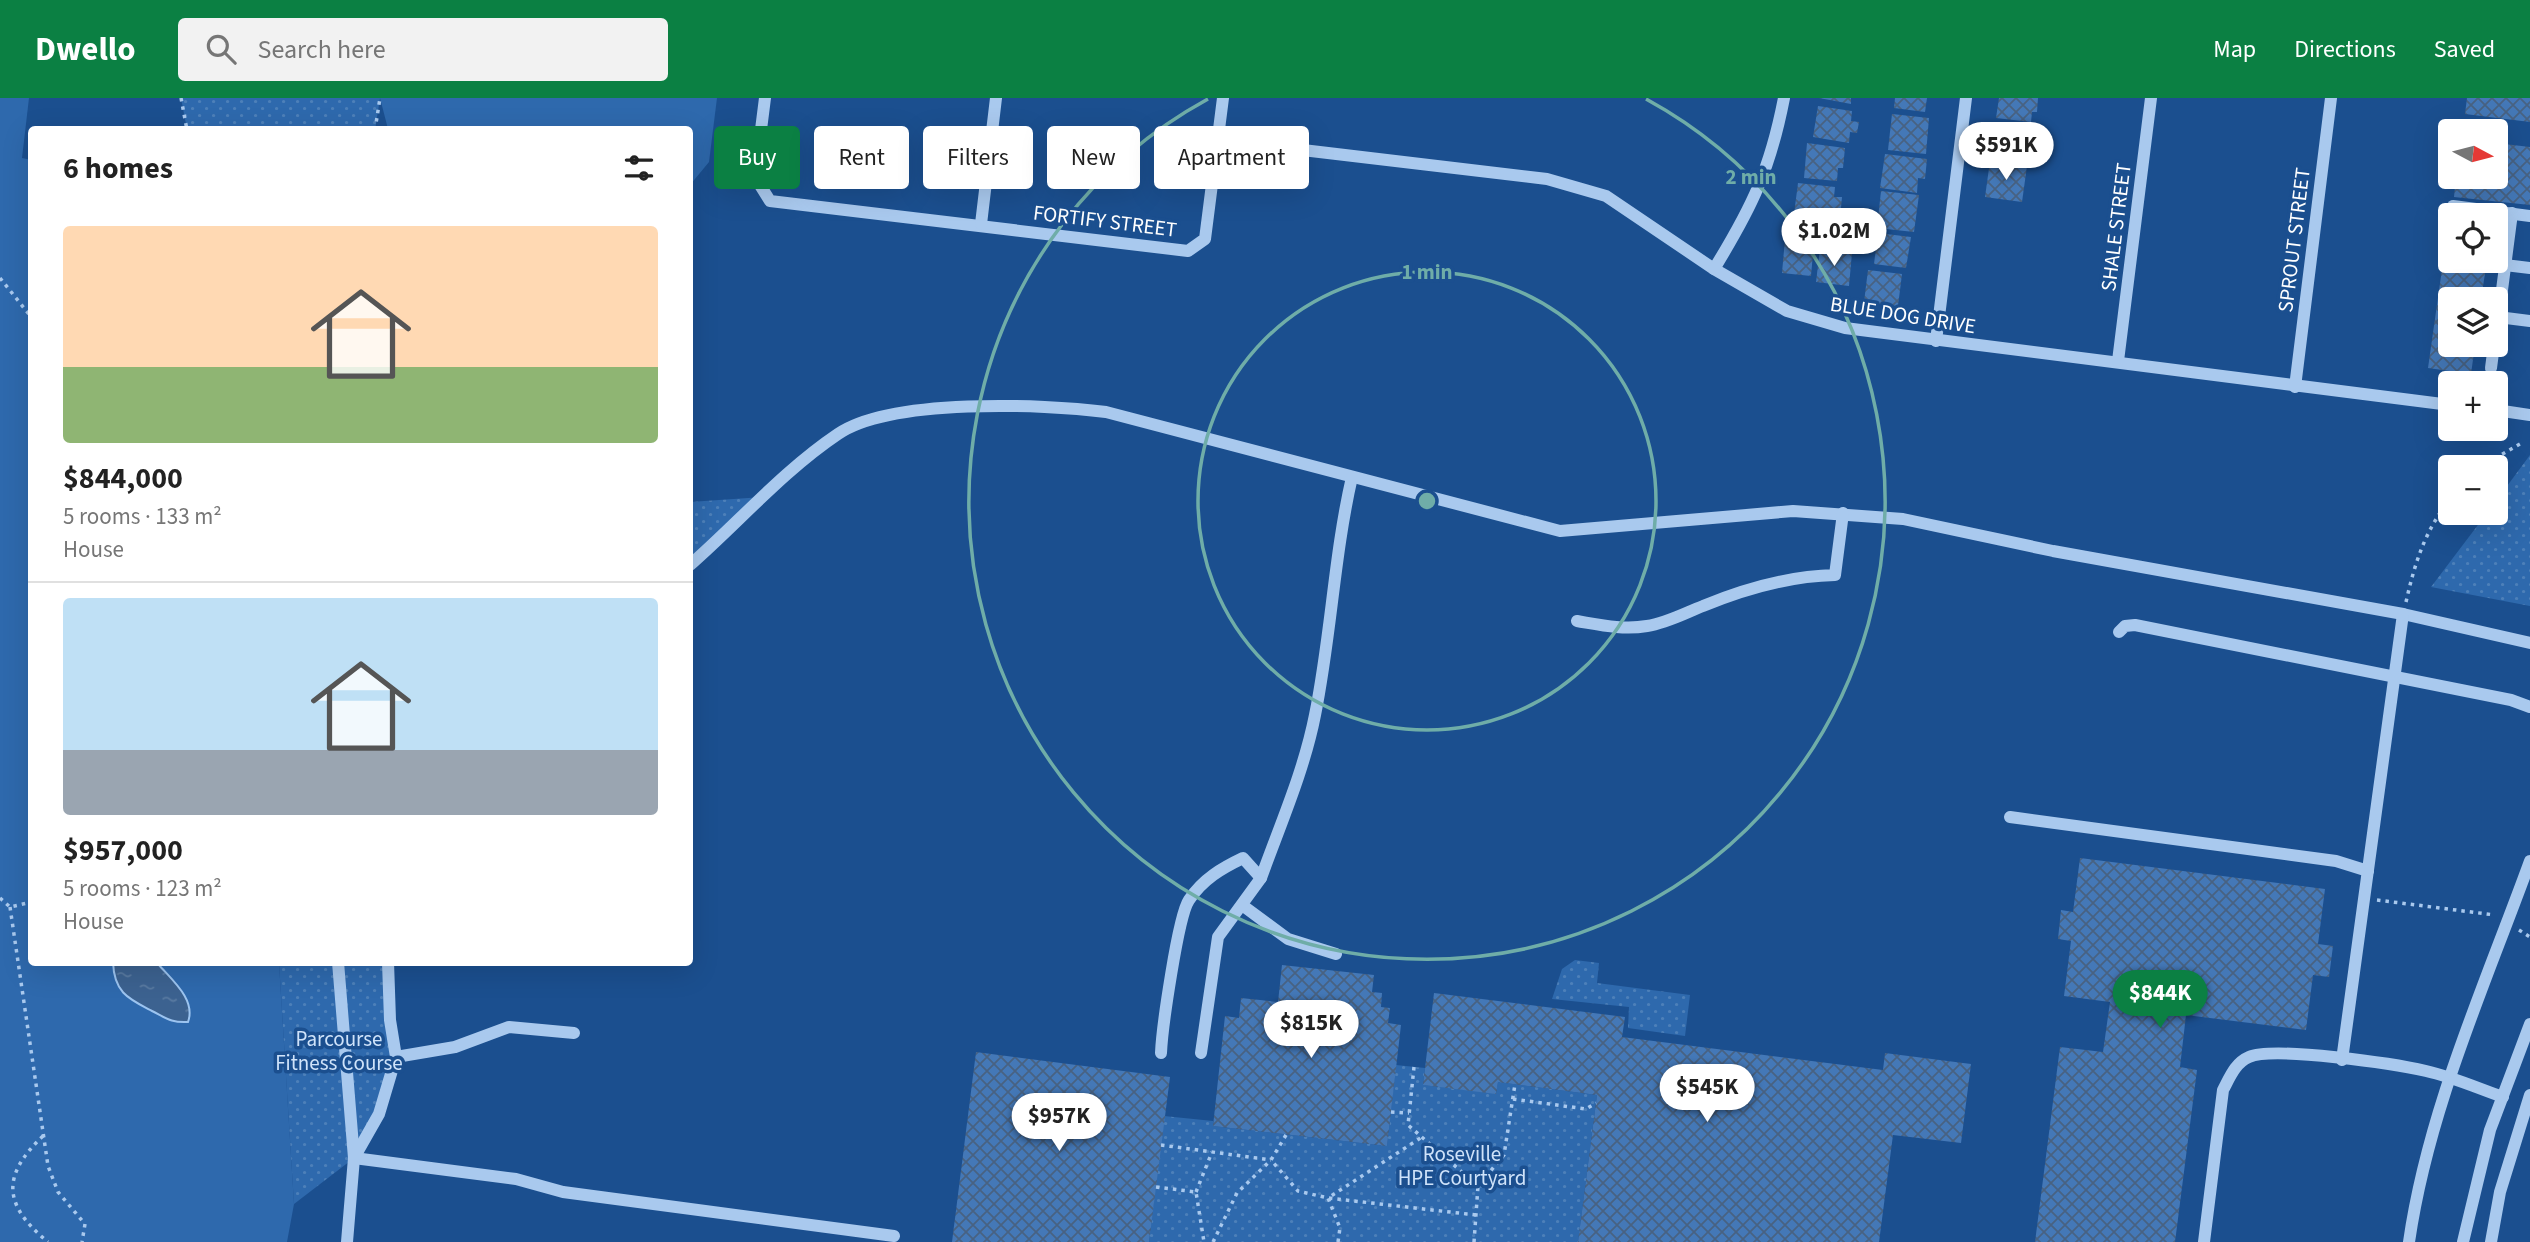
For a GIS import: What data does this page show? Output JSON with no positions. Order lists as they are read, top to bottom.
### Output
{
  "streets": {
    "street": [
      "FORTIFY STREET",
      "SHALE STREET",
      "SPROUT STREET",
      "BLUE DOG DRIVE"
    ]
  },
  "crossings": [
    ["SHALE STREET", "BLUE DOG DRIVE"],
    ["SPROUT STREET", "BLUE DOG DRIVE"]
  ],
  "parks": ["Parcourse Fitness Course", "Roseville HPE Courtyard"],
  "north": "right",
  "page": {
    "header": "Dwello",
    "search": "Search here",
    "nav": ["Map", "Directions", "Saved"],
    "map_buttons": ["+", "−"],
    "price": [
      "$591K",
      "$1.02M",
      "$844K",
      "$815K",
      "$545K",
      "$957K"
    ],
    "chip": [
      "Buy",
      "Rent",
      "Filters",
      "New",
      "Apartment"
    ],
    "heading": "6 homes",
    "list": [
      {
        "name": "$844,000",
        "note": "5 rooms · 133 m² · House"
      },
      {
        "name": "$957,000",
        "note": "5 rooms · 123 m² · House"
      }
    ]
  },
  "rings": ["2 min", "1 min"]
}
